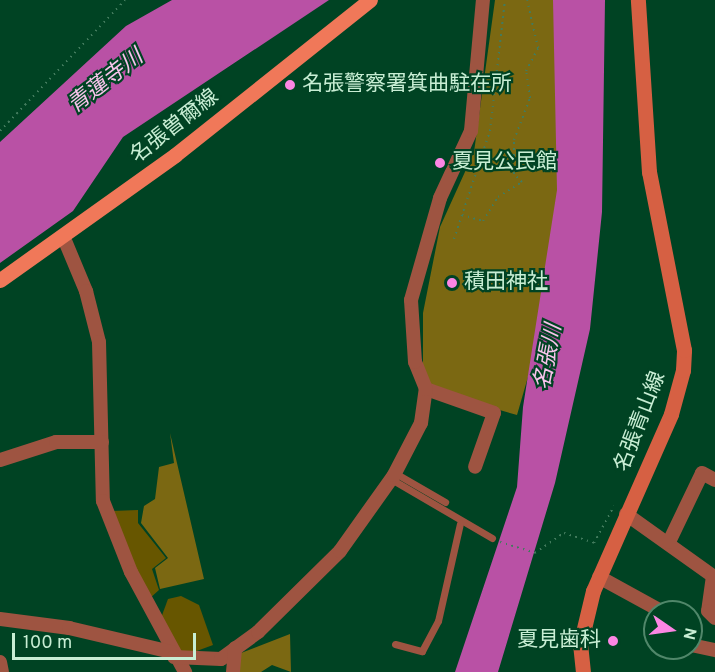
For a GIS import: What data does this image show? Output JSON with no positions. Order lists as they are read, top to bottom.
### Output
{
  "streets": {
    "main road": ["名張曽爾線", "名張青山線"]
  },
  "water": ["青蓮寺川", "名張川"],
  "places": [
    "名張警察署箕曲駐在所",
    "夏見公民館",
    "積田神社",
    "夏見歯科"
  ],
  "scale_bar": "100 m",
  "north": "right"
}
